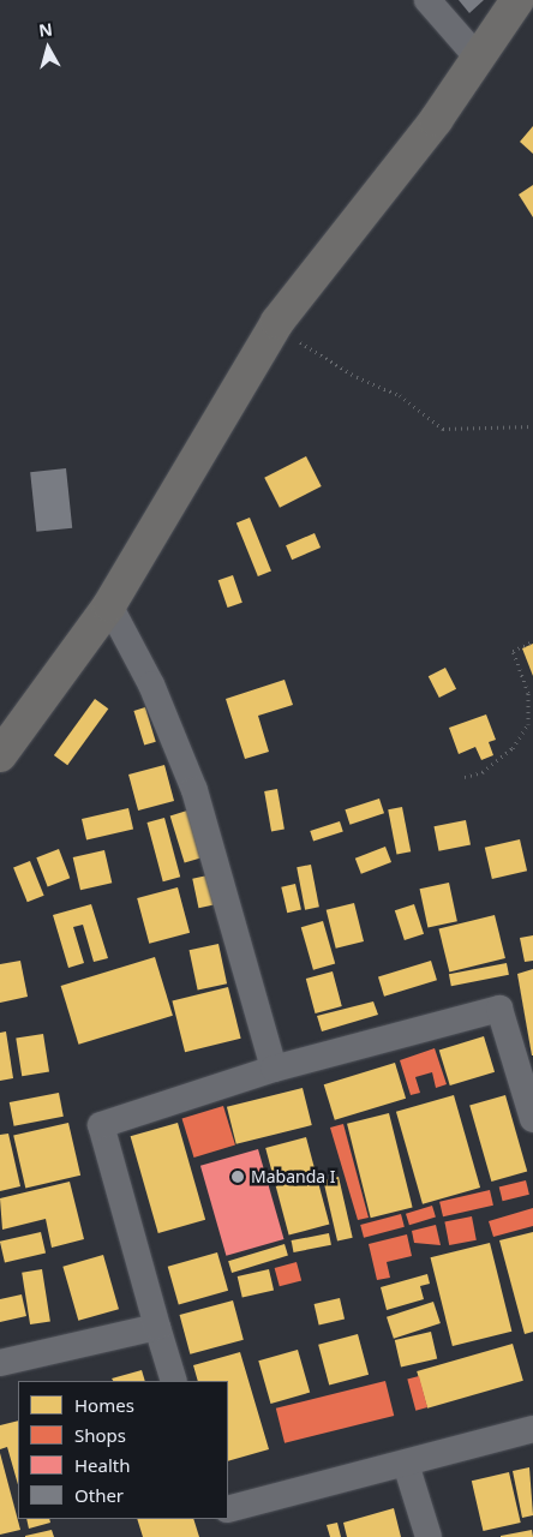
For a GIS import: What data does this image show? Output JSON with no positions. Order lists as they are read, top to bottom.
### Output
{
  "places": ["Mabanda I"],
  "legend": [
    "Homes",
    "Shops",
    "Health",
    "Other"
  ],
  "north": "top"
}
